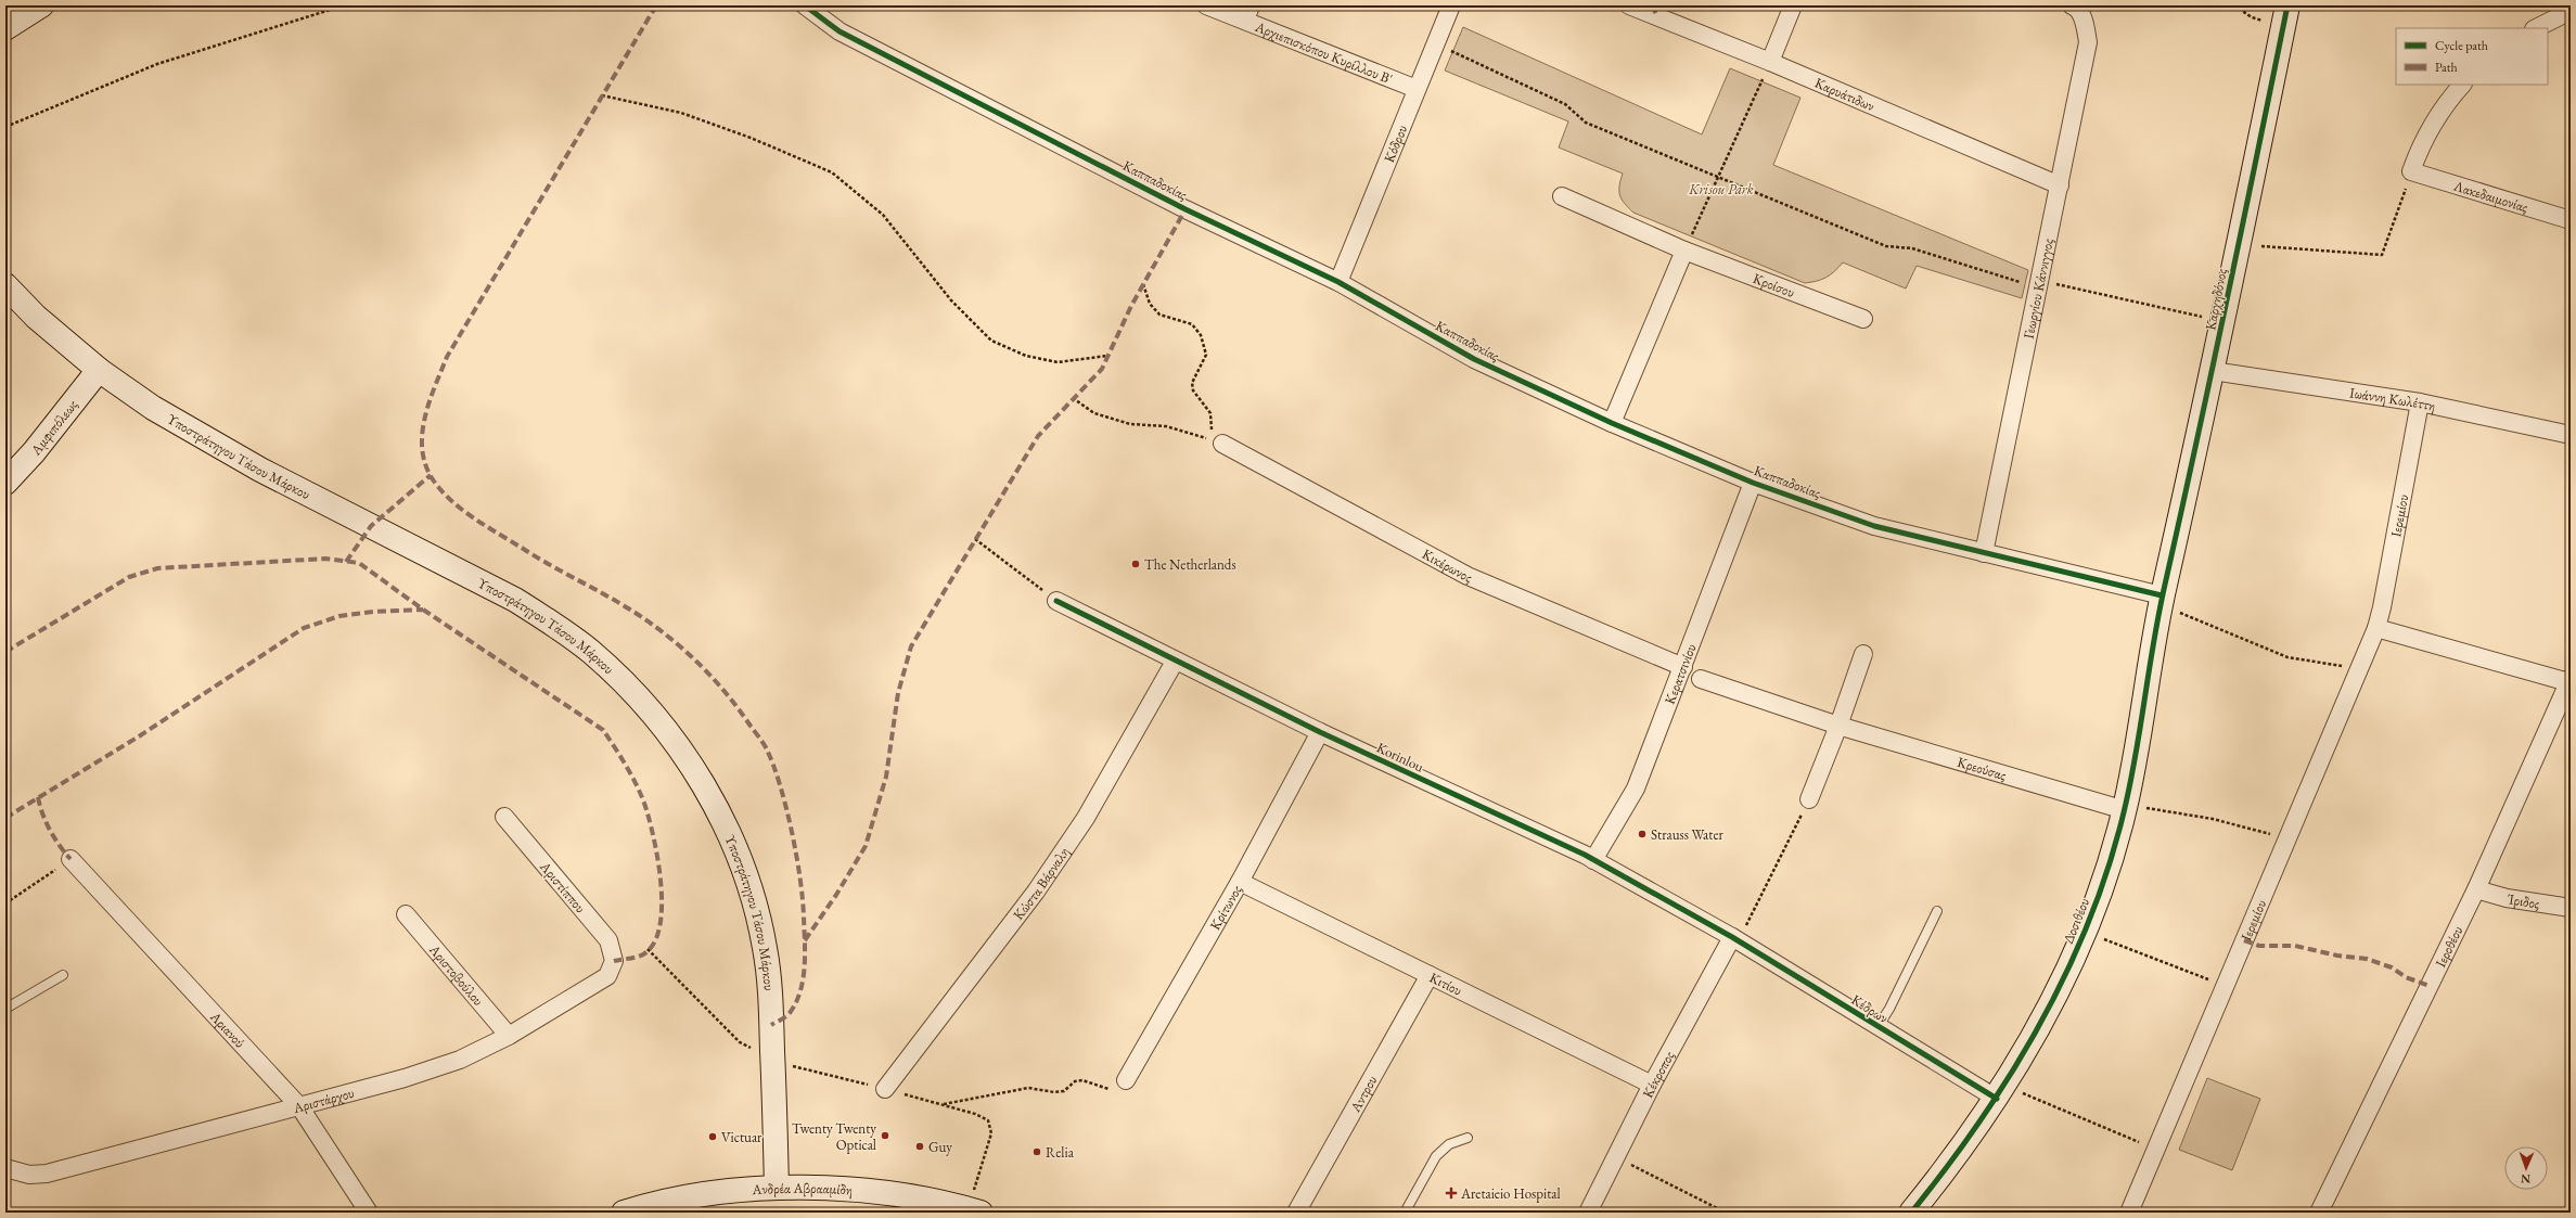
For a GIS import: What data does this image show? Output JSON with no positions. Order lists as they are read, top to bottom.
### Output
{
  "streets": {
    "main road": [
      "Καρχηδόνος",
      "Αμφιπόλεως",
      "Υποστράτηγου Τάσου Μάρκου",
      "Δοσιθέου",
      "Ανδρέα Αβρααμίδη"
    ],
    "street": [
      "Αρχιεπισκόπου Κυρίλλου Β'",
      "Καρυάτιδων",
      "Κόδρου",
      "Καππαδοκίας",
      "Λακεδαιμονίας",
      "Κροίσου",
      "Γεωργίου Κάννιγγος",
      "Ιωάννη Κωλέττη",
      "Ιερεμίου",
      "Κικέρωνος",
      "Κερατσινίου",
      "Korinlou",
      "Κρεούσας",
      "Κώστα Βάρναλη",
      "Αριστίππου",
      "Ίριδος",
      "Κρίτωνος",
      "Ιεροθέου",
      "Αριστοβούλου",
      "Κιτίου",
      "Κέδρων",
      "Αριανού",
      "Κέκροπος",
      "Αντρου",
      "Αριστάρχου"
    ]
  },
  "crossings": [
    ["Αρχιεπισκόπου Κυρίλλου Β'", "Κόδρου"],
    ["Καρυάτιδων", "Γεωργίου Κάννιγγος"],
    ["Κόδρου", "Καππαδοκίας"],
    ["Καππαδοκίας", "Γεωργίου Κάννιγγος"],
    ["Καππαδοκίας", "Καρχηδόνος"],
    ["Καππαδοκίας", "Κερατσινίου"],
    ["Καππαδοκίας", "Δοσιθέου"],
    ["Καρχηδόνος", "Ιωάννη Κωλέττη"],
    ["Καρχηδόνος", "Δοσιθέου"],
    ["Ιωάννη Κωλέττη", "Ιερεμίου"],
    ["Αμφιπόλεως", "Υποστράτηγου Τάσου Μάρκου"],
    ["Υποστράτηγου Τάσου Μάρκου", "Ανδρέα Αβρααμίδη"],
    ["Κικέρωνος", "Κερατσινίου"],
    ["Κερατσινίου", "Korinlou"],
    ["Korinlou", "Κώστα Βάρναλη"],
    ["Korinlou", "Κρίτωνος"],
    ["Korinlou", "Κέδρων"],
    ["Korinlou", "Κέκροπος"],
    ["Κρεούσας", "Δοσιθέου"],
    ["Αριστίππου", "Αριστάρχου"],
    ["Ίριδος", "Ιεροθέου"],
    ["Κρίτωνος", "Κιτίου"],
    ["Δοσιθέου", "Κέδρων"],
    ["Αριστοβούλου", "Αριστάρχου"],
    ["Κιτίου", "Κέκροπος"],
    ["Κιτίου", "Αντρου"],
    ["Κέδρων", "Κέκροπος"],
    ["Αριανού", "Αριστάρχου"]
  ],
  "parks": ["Krisou Park"],
  "places": {
    "other": [
      "The Netherlands",
      "Strauss Water",
      "Twenty Twenty Optical",
      "Victuar",
      "Guy",
      "Relia"
    ],
    "health": ["Aretaieio Hospital"]
  },
  "legend": ["Cycle path", "Path"],
  "north": "bottom"
}
